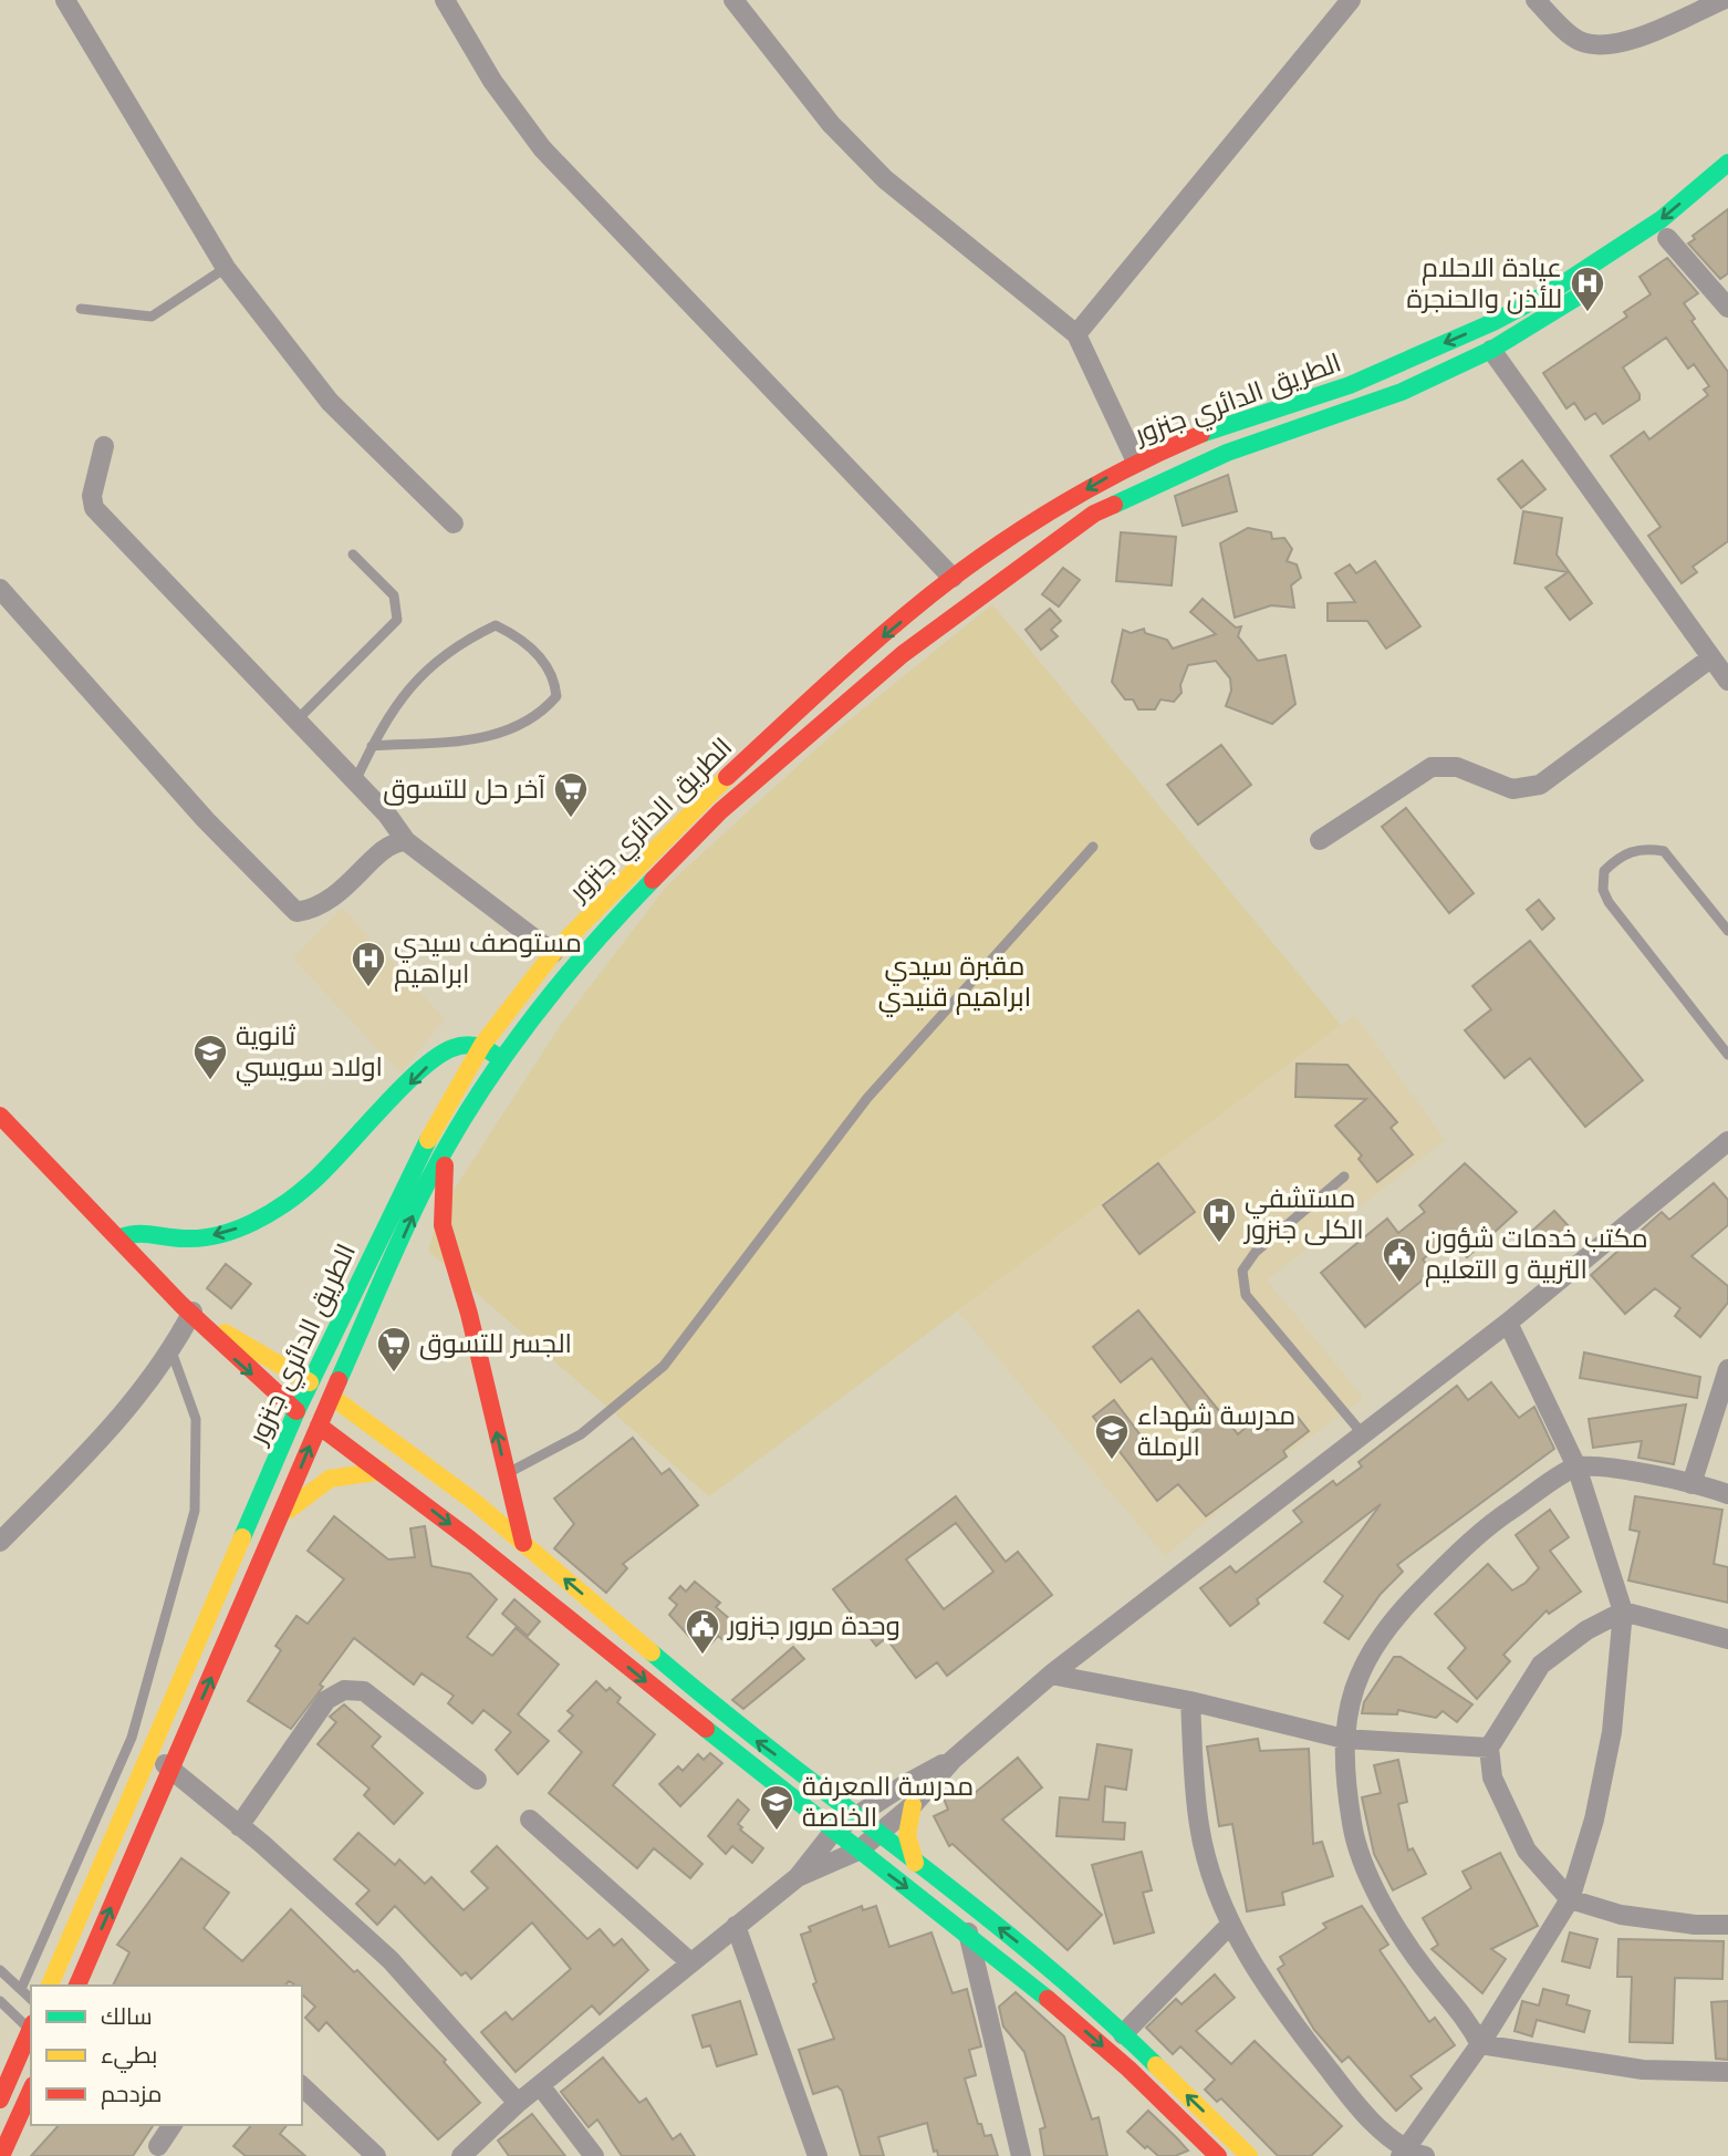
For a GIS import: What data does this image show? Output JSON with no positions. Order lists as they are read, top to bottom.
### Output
{
  "streets": {
    "main road": ["الطريق الدائري جنزور"]
  },
  "parks": ["مقبرة سيدي ابراهيم قنيدي"],
  "places": {
    "hospital": ["عيادة الاحلام للأذن والحنجرة", "مستوصف سيدي ابراهيم", "مستشفي الكلى جنزور"],
    "supermarket": ["آخر حل للتسوق", "الجسر للتسوق"],
    "school or university": ["ثانوية اولاد سويسي", "مدرسة شهداء الرملة", "مدرسة المعرفة الخاصة"],
    "public building": ["مكتب خدمات شؤون التربية و التعليم", "وحدة مرور جنزور"]
  },
  "legend": ["سالك", "بطيء", "مزدحم"]
}
